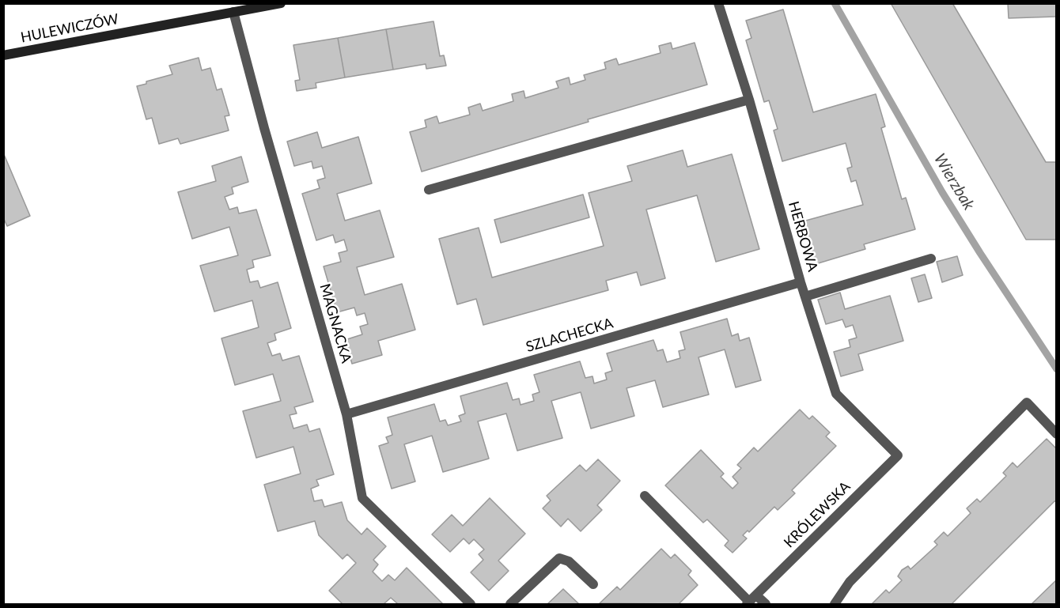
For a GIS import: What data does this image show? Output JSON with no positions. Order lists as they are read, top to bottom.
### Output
{
  "streets": {
    "street": [
      "HULEWICZÓW",
      "HERBOWA",
      "MAGNACKA",
      "SZLACHECKA",
      "KRÓLEWSKA"
    ]
  },
  "crossings": [
    ["HULEWICZÓW", "MAGNACKA"],
    ["HERBOWA", "SZLACHECKA"],
    ["HERBOWA", "KRÓLEWSKA"],
    ["MAGNACKA", "SZLACHECKA"]
  ],
  "water": ["Wierzbak"]
}
